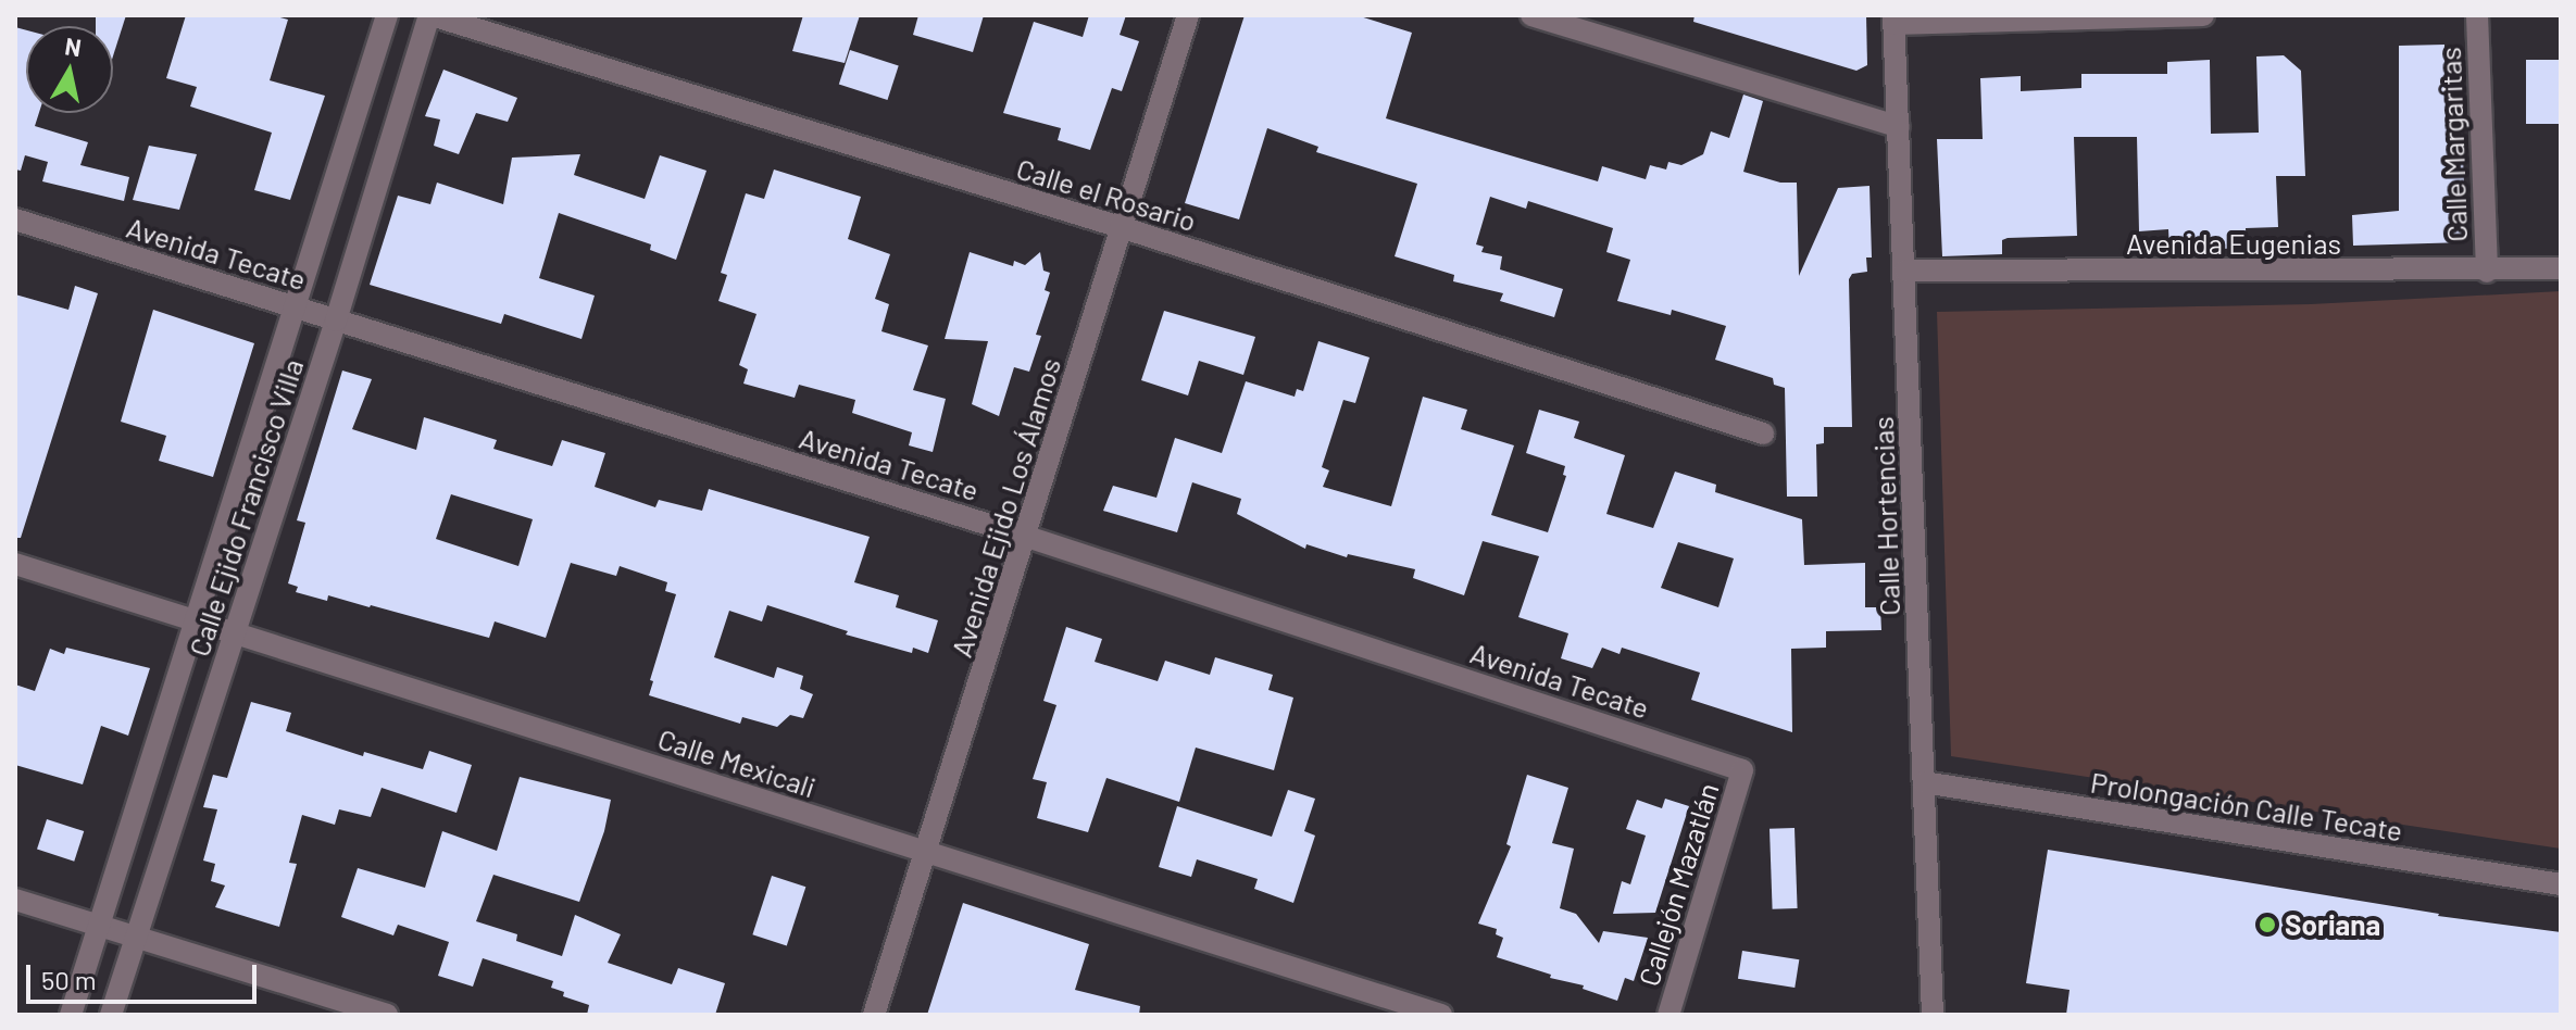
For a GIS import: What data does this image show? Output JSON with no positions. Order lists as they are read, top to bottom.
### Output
{
  "streets": {
    "street": [
      "Calle Margaritas",
      "Calle el Rosario",
      "Avenida Eugenias",
      "Avenida Tecate",
      "Calle Ejido Francisco Villa",
      "Avenida Ejido Los Álamos",
      "Calle Hortencias",
      "Calle Mexicali",
      "Prolongación Calle Tecate",
      "Callejón Mazatlán"
    ]
  },
  "crossings": [
    ["Calle Margaritas", "Avenida Eugenias"],
    ["Calle el Rosario", "Calle Ejido Francisco Villa"],
    ["Calle el Rosario", "Avenida Ejido Los Álamos"],
    ["Avenida Eugenias", "Calle Hortencias"],
    ["Avenida Tecate", "Calle Ejido Francisco Villa"],
    ["Avenida Tecate", "Avenida Ejido Los Álamos"],
    ["Avenida Tecate", "Callejón Mazatlán"],
    ["Calle Ejido Francisco Villa", "Calle Mexicali"],
    ["Avenida Ejido Los Álamos", "Calle Mexicali"],
    ["Calle Hortencias", "Prolongación Calle Tecate"]
  ],
  "places": ["Soriana"],
  "scale_bar": "50 m",
  "north": "top"
}
